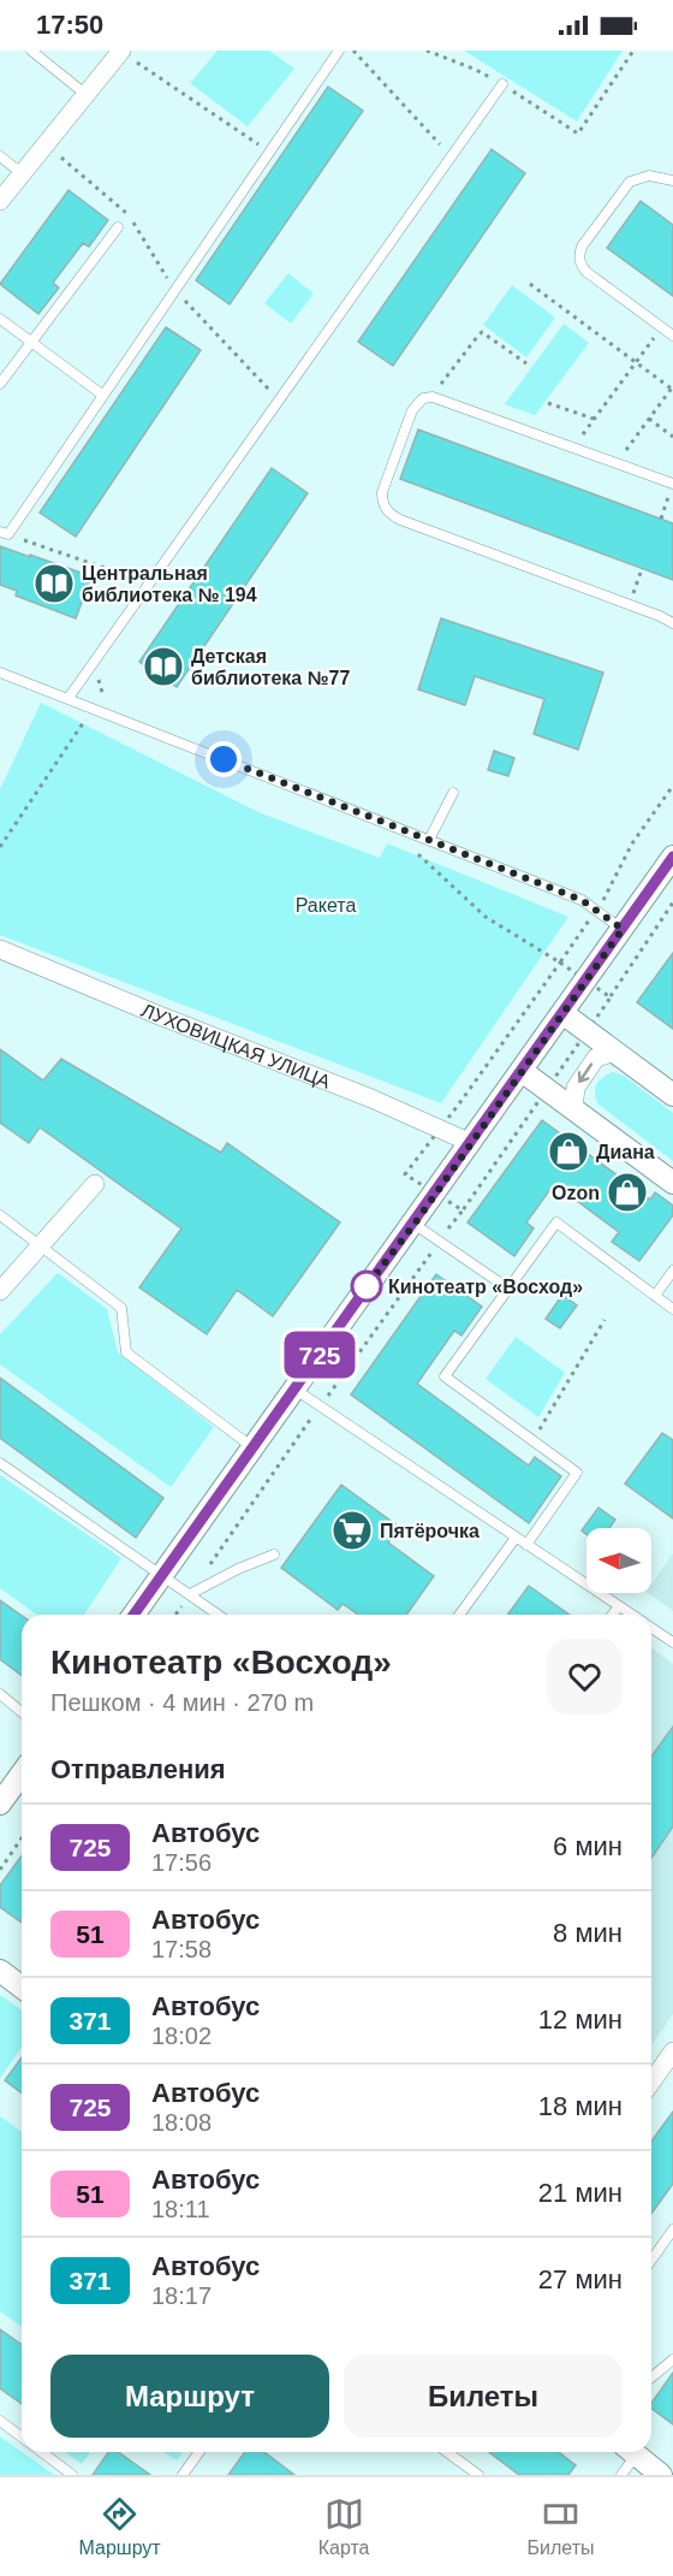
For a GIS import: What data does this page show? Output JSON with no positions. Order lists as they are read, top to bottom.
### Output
{
  "streets": {
    "street": ["ЛУХОВИЦКАЯ УЛИЦА"]
  },
  "parks": ["Ракета"],
  "places": {
    "library": ["Центральная библиотека № 194", "Детская библиотека №77"],
    "shop": ["Диана", "Ozon"],
    "other": ["Кинотеатр «Восход»"],
    "supermarket": ["Пятёрочка"]
  },
  "lines": ["bus line 725"],
  "north": "left",
  "page": {
    "status": "17:50",
    "on_map": "725",
    "heading": [
      ["Кинотеатр «Восход»", "Пешком · 4 мин · 270 m"],
      "Отправления"
    ],
    "list": [
      {
        "mark": "725",
        "name": "Автобус",
        "note": "17:56",
        "value": "6 мин"
      },
      {
        "mark": "51",
        "name": "Автобус",
        "note": "17:58",
        "value": "8 мин"
      },
      {
        "mark": "371",
        "name": "Автобус",
        "note": "18:02",
        "value": "12 мин"
      },
      {
        "mark": "725",
        "name": "Автобус",
        "note": "18:08",
        "value": "18 мин"
      },
      {
        "mark": "51",
        "name": "Автобус",
        "note": "18:11",
        "value": "21 мин"
      },
      {
        "mark": "371",
        "name": "Автобус",
        "note": "18:17",
        "value": "27 мин"
      }
    ],
    "buttons": ["Маршрут", "Билеты"],
    "tabs": ["Маршрут", "Карта", "Билеты"]
  }
}
